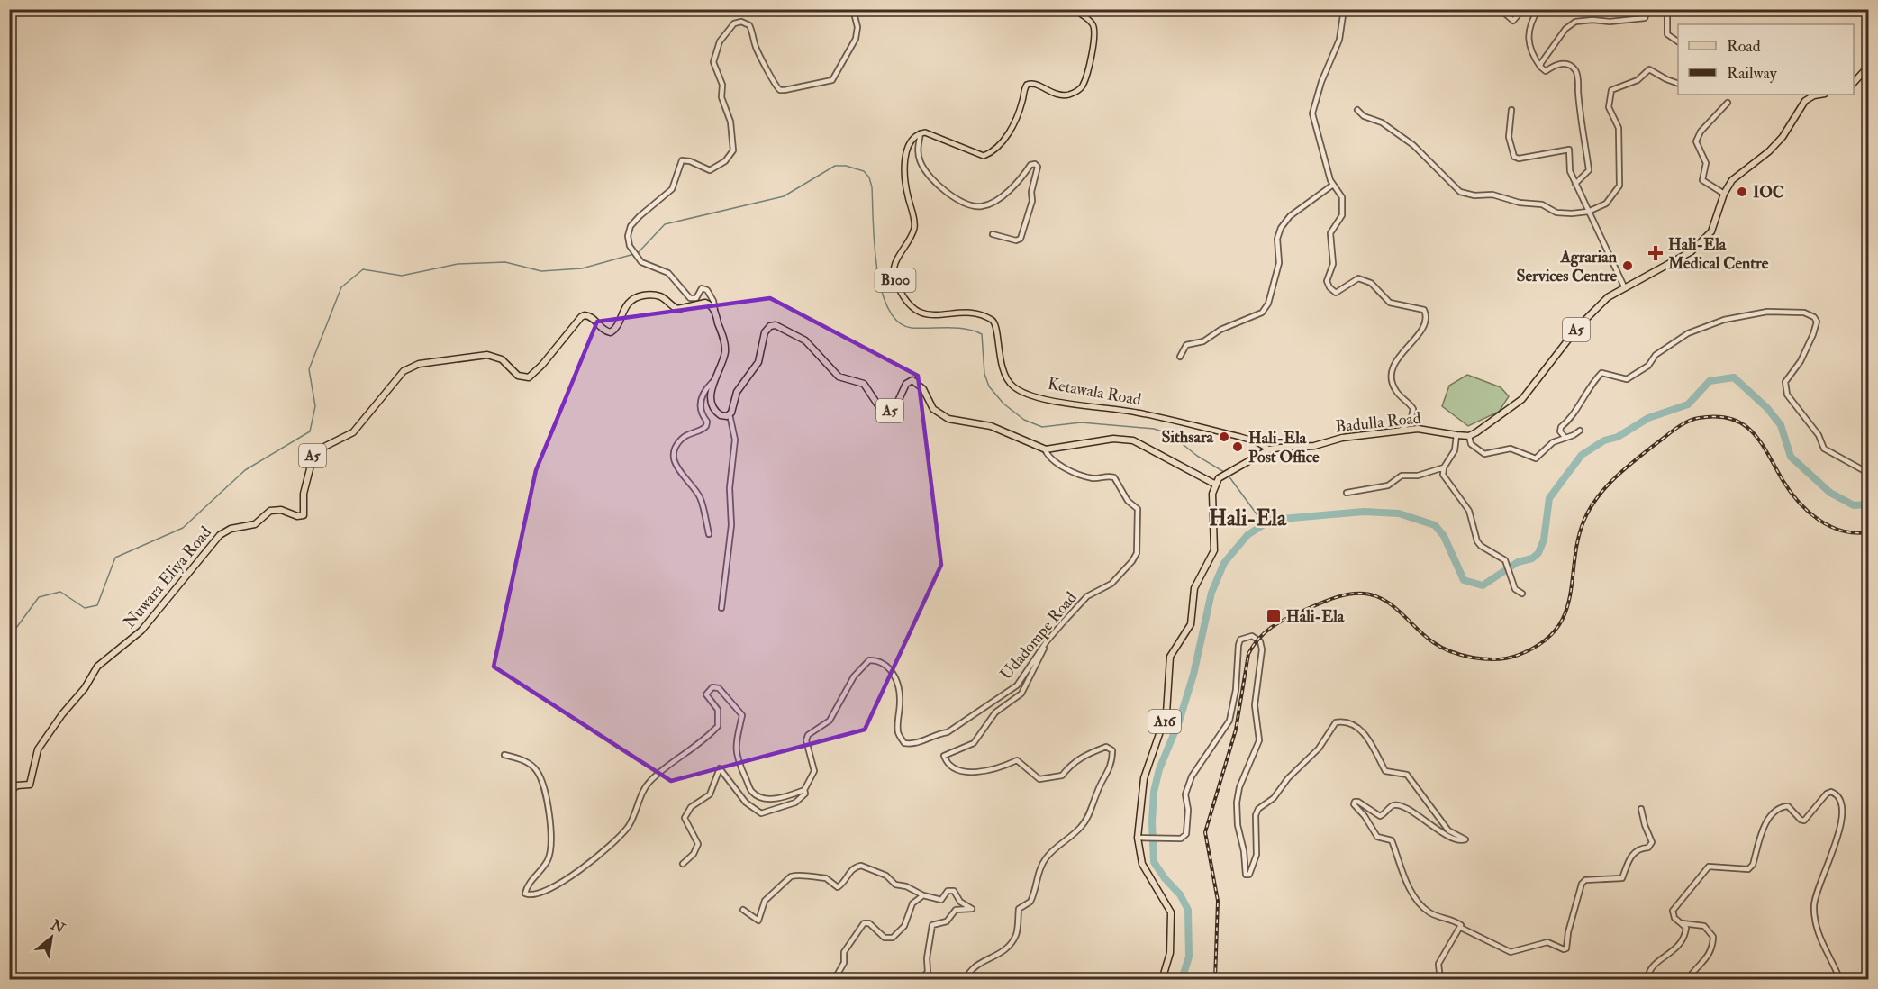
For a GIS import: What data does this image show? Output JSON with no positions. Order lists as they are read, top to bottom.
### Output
{
  "streets": {
    "highway": [
      "A5",
      "Badulla Road",
      "Nuwara Eliya Road",
      "A16"
    ],
    "main road": ["B100", "Ketawala Road"],
    "street": ["Udadompe Road"]
  },
  "crossings": [
    ["A5", "Badulla Road"],
    ["A5", "Udadompe Road"],
    ["Ketawala Road", "Badulla Road"],
    ["Badulla Road", "A16"]
  ],
  "districts": ["Hali-Ela"],
  "places": {
    "other": [
      "IOC",
      "Agrarian Services Centre",
      "Sithsara",
      "Hali-Ela Post Office"
    ],
    "health": ["Hali-Ela Medical Centre"],
    "transit": ["Hali-Ela"]
  },
  "legend": ["Road", "Railway"],
  "north": "top right"
}
